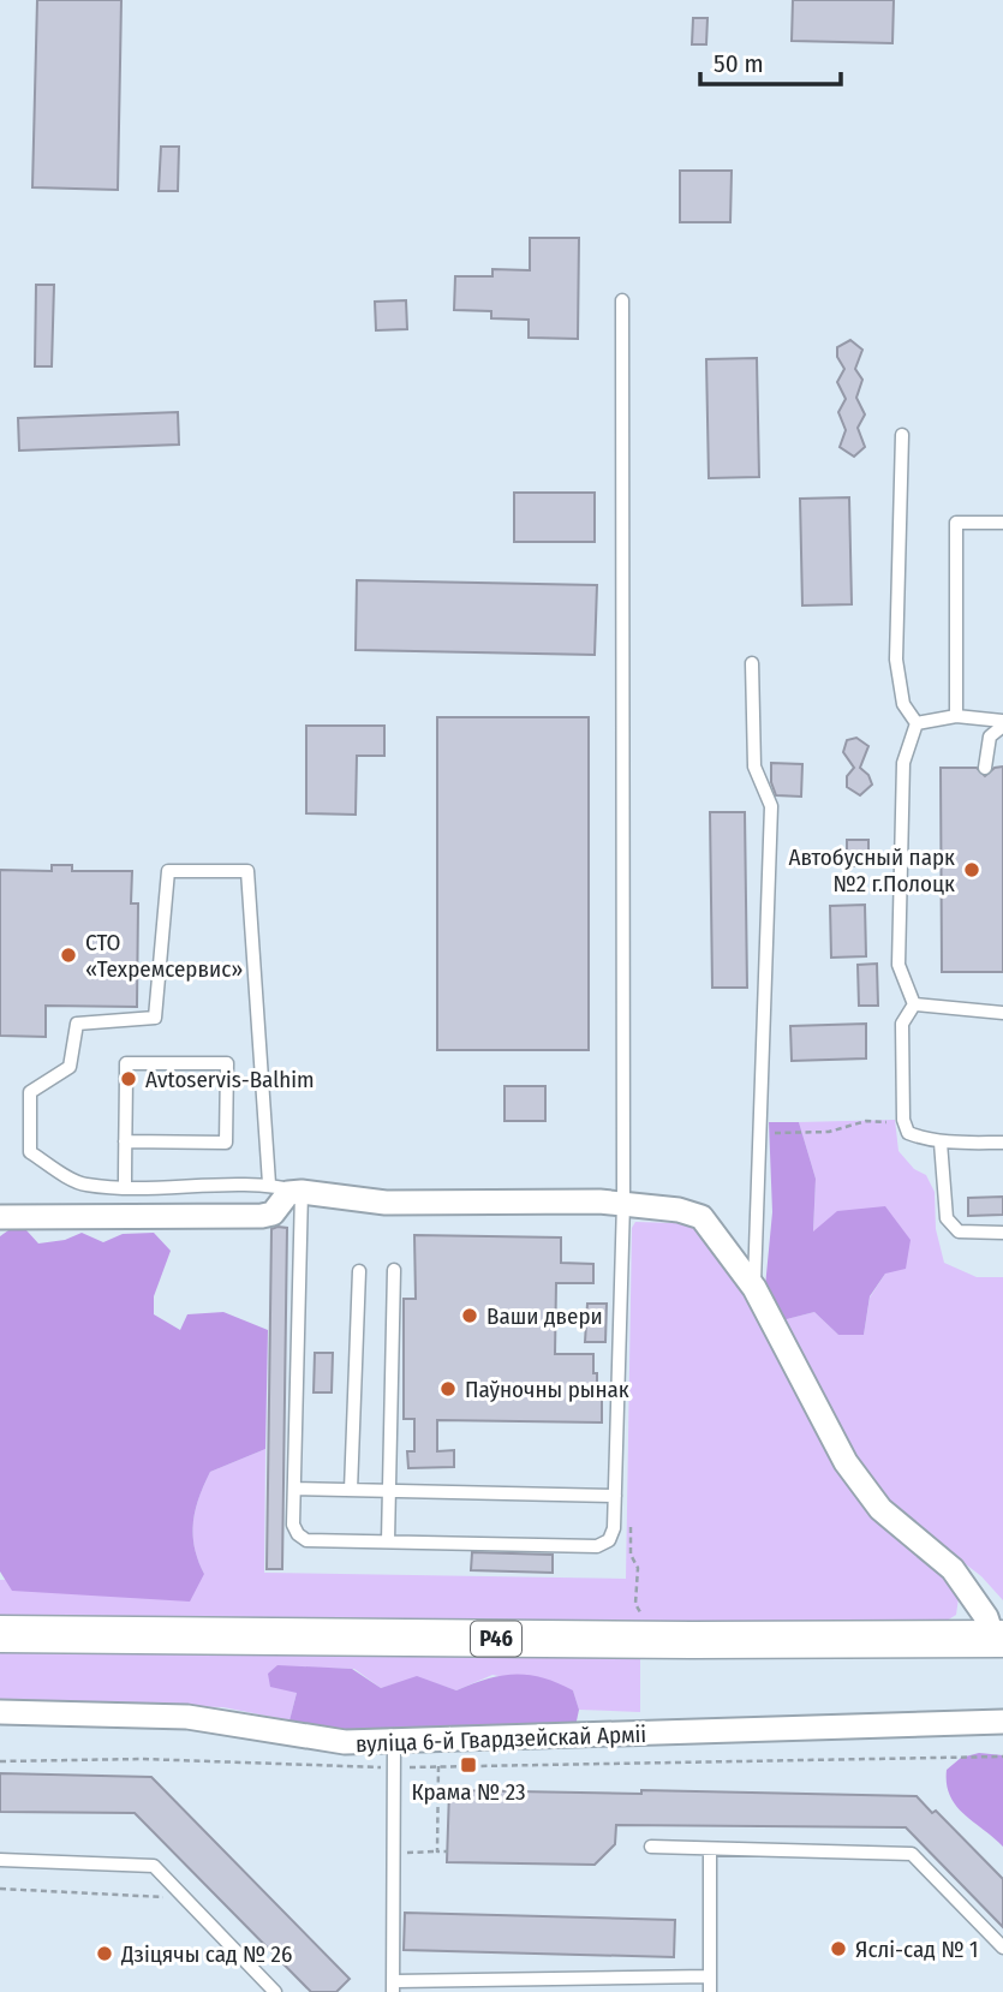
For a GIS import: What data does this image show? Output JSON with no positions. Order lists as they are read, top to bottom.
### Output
{
  "streets": {
    "main road": ["Р46"],
    "street": ["вуліца 6-й Гвардзейскай Арміі"]
  },
  "places": {
    "other": [
      "Автобусный парк №2 г.Полоцк",
      "СТО «Техремсервис»",
      "Avtoservis-Balhim",
      "Ваши двери",
      "Паўночны рынак",
      "Яслі-сад № 1",
      "Дзіцячы сад № 26"
    ],
    "transit": ["Крама № 23"]
  },
  "scale_bar": "50 m"
}
